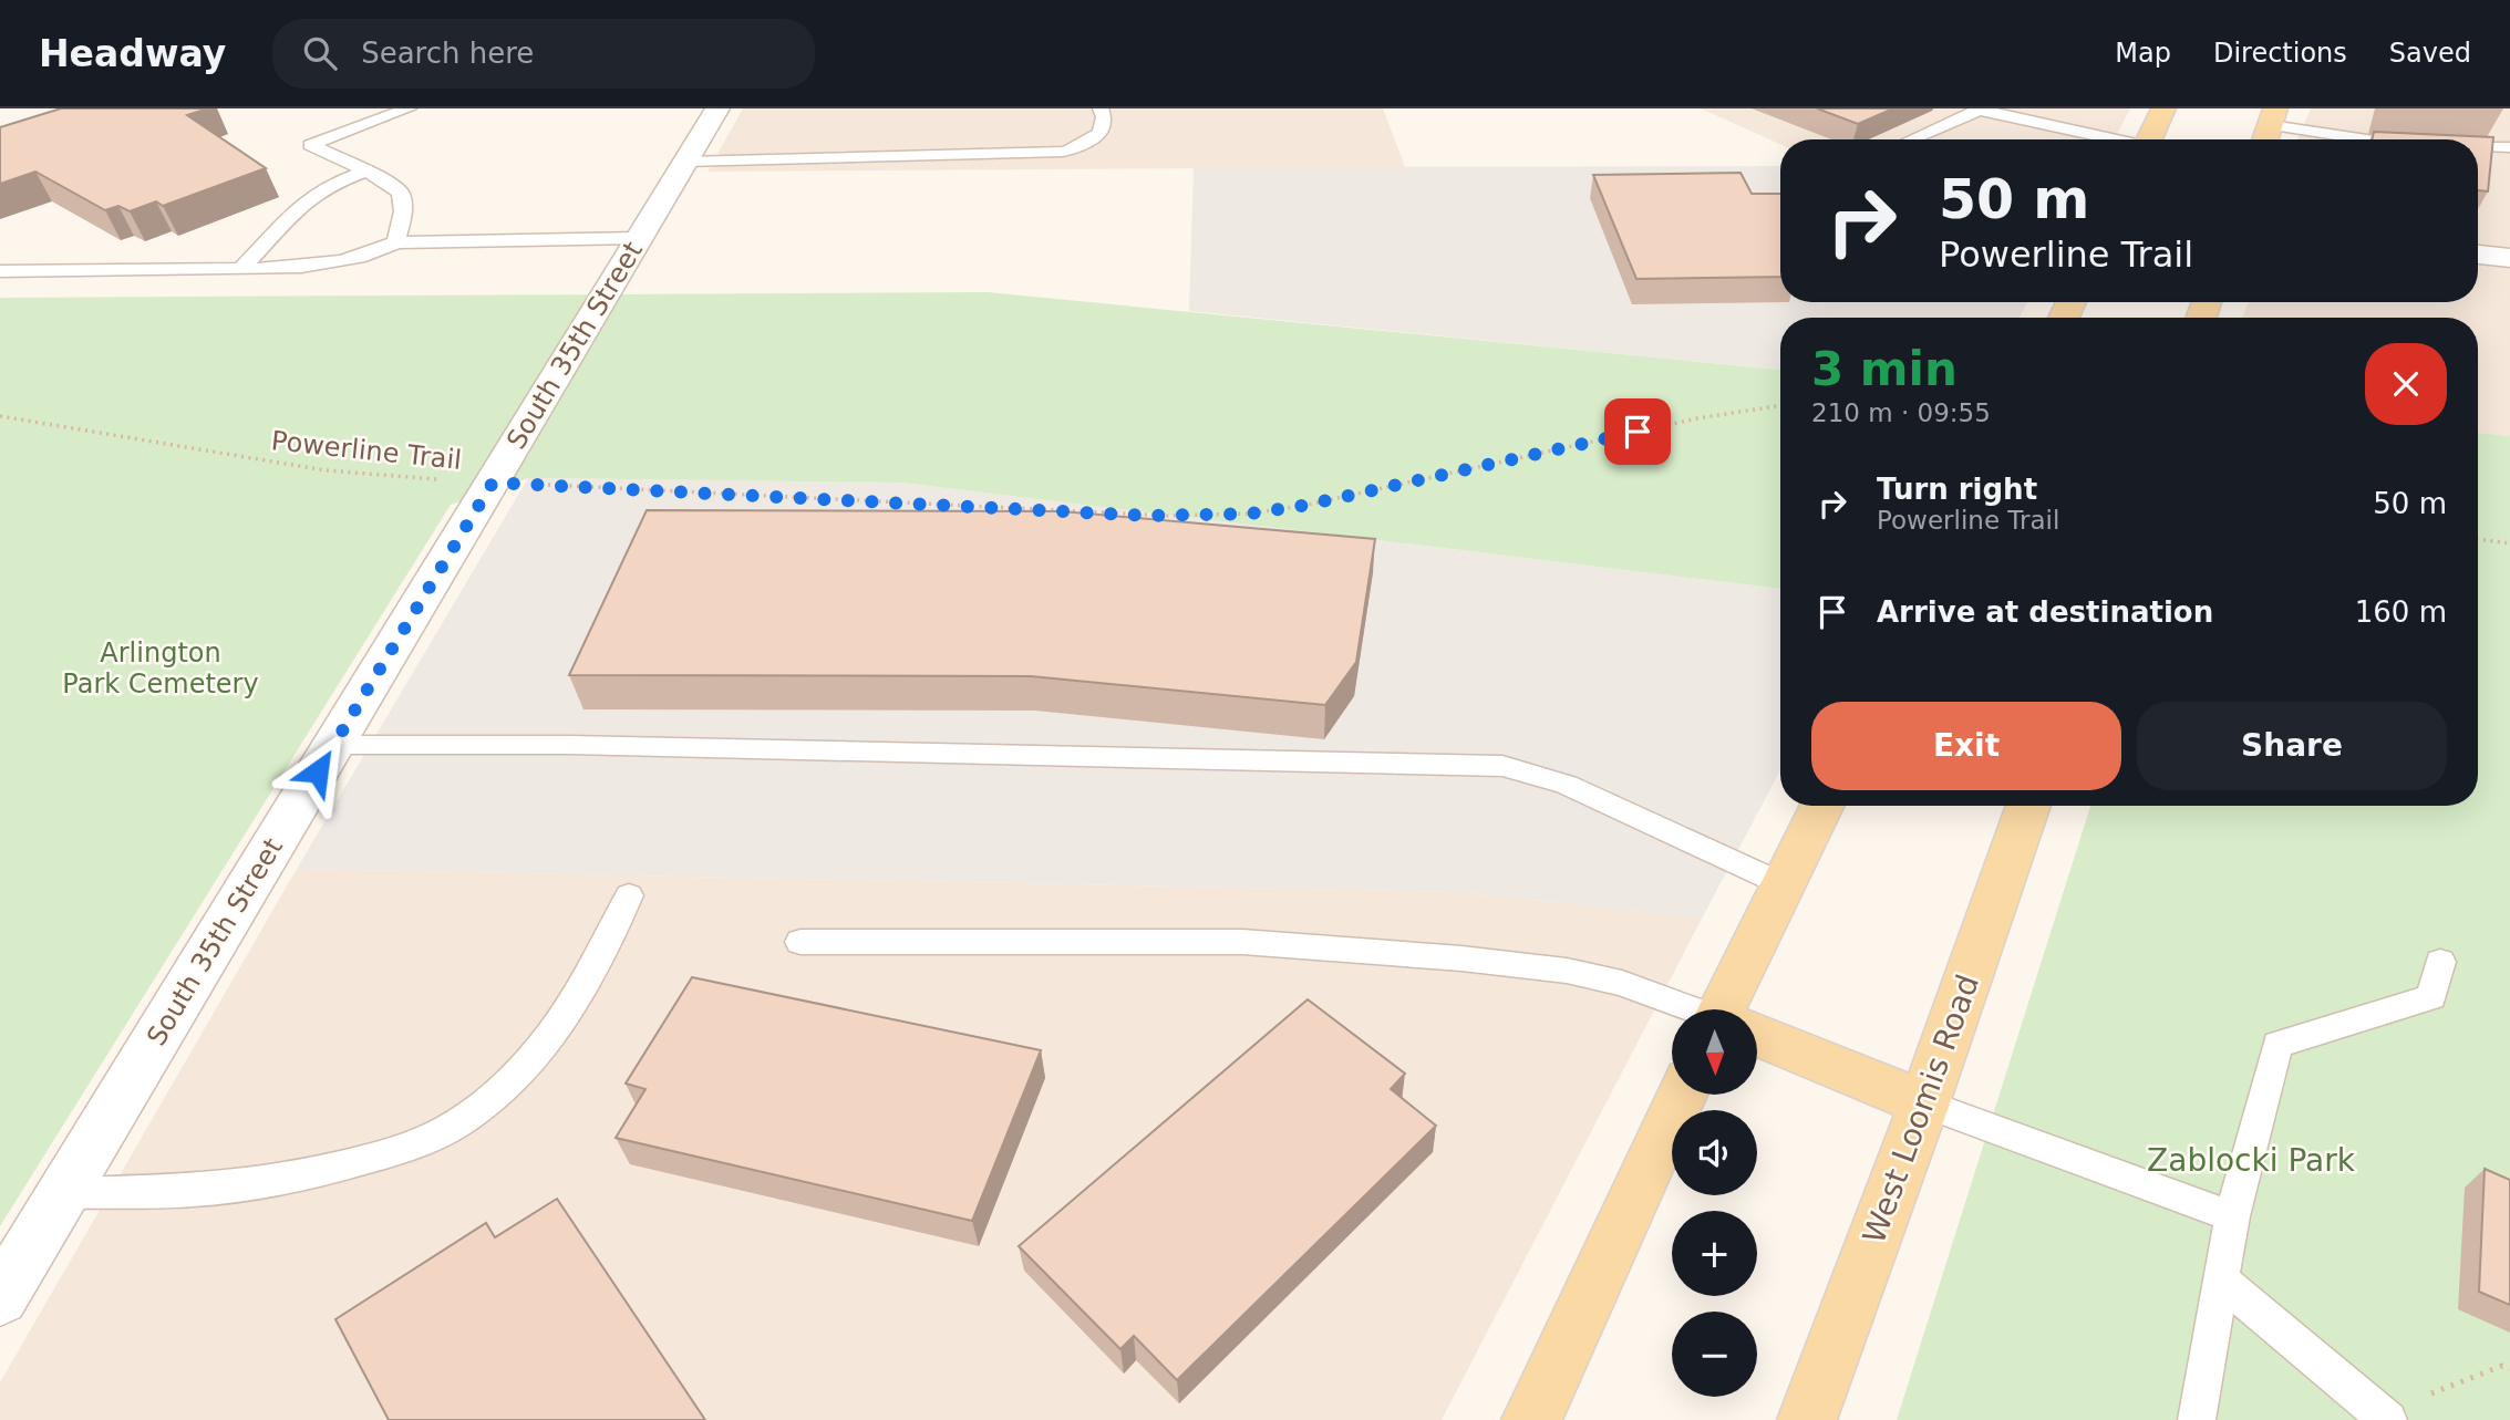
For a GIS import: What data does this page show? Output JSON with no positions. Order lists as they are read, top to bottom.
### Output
{
  "streets": {
    "main road": ["West Loomis Road"],
    "street": ["South 35th Street"],
    "path": ["Powerline Trail"]
  },
  "crossings": [
    ["South 35th Street", "Powerline Trail"]
  ],
  "parks": ["Arlington Park Cemetery", "Zablocki Park"],
  "north": "bottom",
  "page": {
    "header": "Headway",
    "search": "Search here",
    "nav": ["Map", "Directions", "Saved"],
    "turn": ["50 m", "Powerline Trail"],
    "heading": ["3 min", "210 m · 09:55"],
    "list": [
      {
        "name": "Turn right",
        "note": "Powerline Trail",
        "value": "50 m"
      },
      {
        "name": "Arrive at destination",
        "value": "160 m"
      }
    ],
    "buttons": ["Exit", "Share"],
    "map_buttons": ["+", "−"]
  }
}
